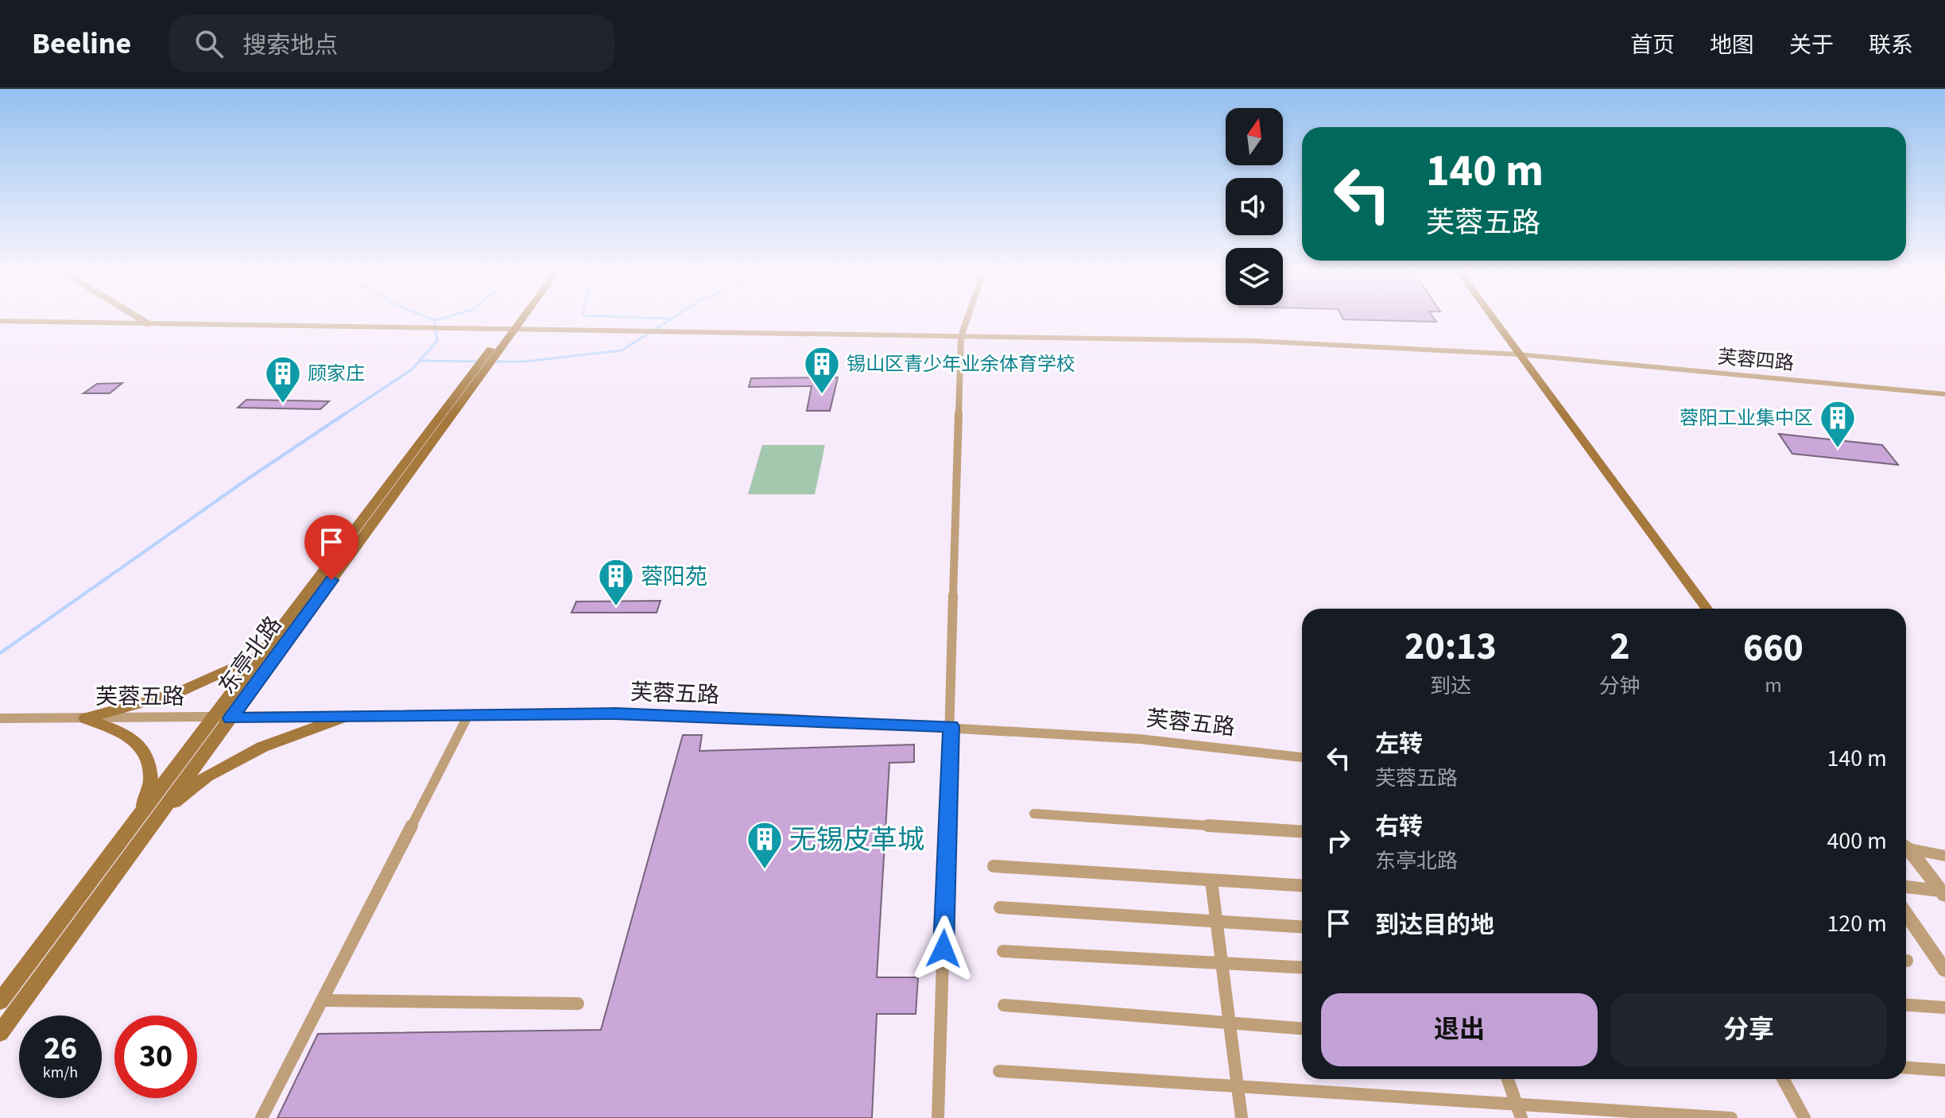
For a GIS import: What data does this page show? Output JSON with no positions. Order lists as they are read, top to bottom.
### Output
{
  "streets": {
    "main road": ["东亭北路"],
    "street": ["芙蓉四路", "芙蓉五路"]
  },
  "crossings": [
    ["芙蓉四路", "东亭北路"],
    ["东亭北路", "芙蓉五路"]
  ],
  "places": {
    "building": [
      "锡山区青少年业余体育学校",
      "顾家庄",
      "蓉阳工业集中区",
      "蓉阳苑",
      "无锡皮革城"
    ]
  },
  "north": "top",
  "page": {
    "header": "Beeline",
    "search": "搜索地点",
    "nav": [
      "首页",
      "地图",
      "关于",
      "联系"
    ],
    "turn": ["140 m", "芙蓉五路"],
    "eta": [
      "20:13",
      "到达",
      "2",
      "分钟",
      "660",
      "m"
    ],
    "list": [
      {
        "name": "左转",
        "note": "芙蓉五路",
        "value": "140 m"
      },
      {
        "name": "右转",
        "note": "东亭北路",
        "value": "400 m"
      },
      {
        "name": "到达目的地",
        "value": "120 m"
      }
    ],
    "buttons": ["退出", "分享"],
    "speed": "26 km/h",
    "limit": "30"
  }
}
